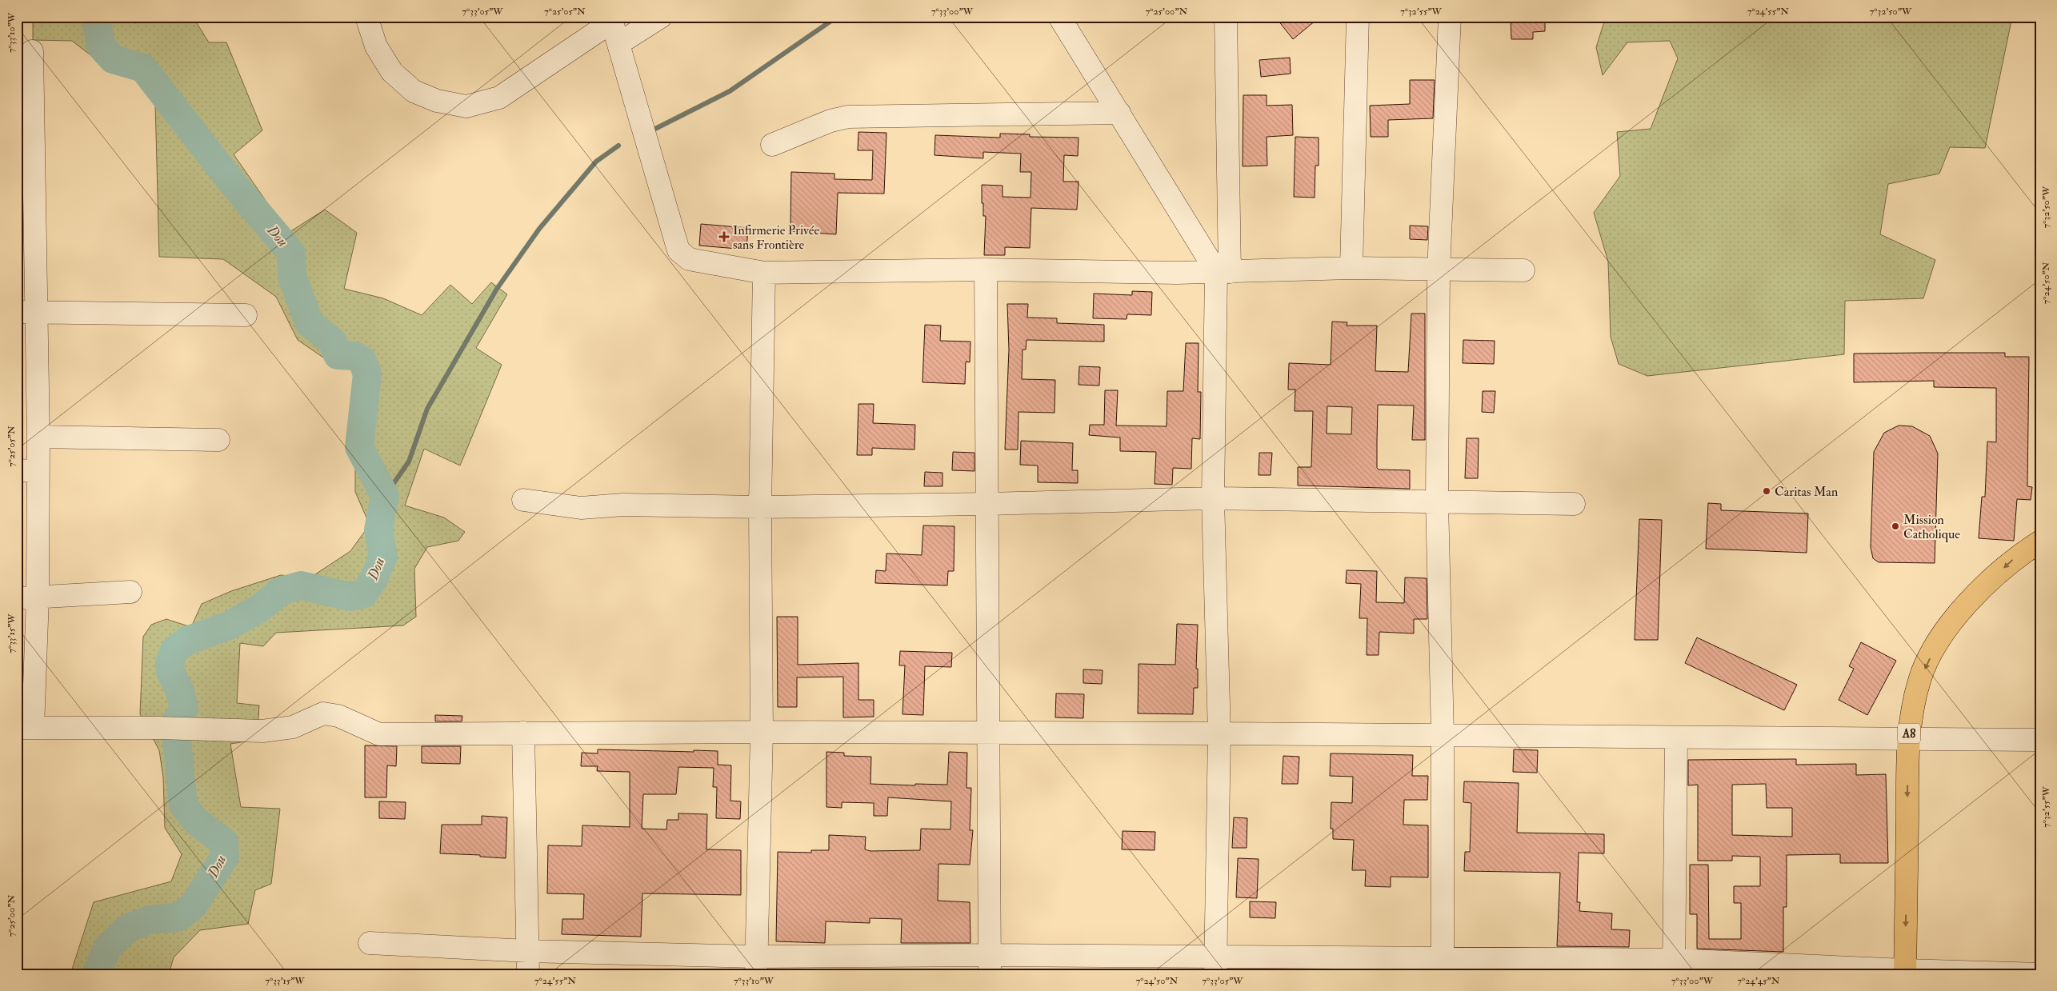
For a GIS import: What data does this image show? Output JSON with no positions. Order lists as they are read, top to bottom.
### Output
{
  "streets": {
    "main road": ["A8"]
  },
  "water": ["Dou"],
  "places": {
    "health": ["Infirmerie Privée sans Frontière"],
    "other": ["Caritas Man", "Mission Catholique"]
  },
  "coordinates": [
    "7°33'05\"W",
    "7°25'05\"N",
    "7°33'00\"W",
    "7°25'00\"N",
    "7°32'55\"W",
    "7°24'55\"N",
    "7°32'50\"W",
    "7°33'10\"W",
    "7°24'50\"N",
    "7°33'15\"W",
    "7°24'45\"N"
  ]
}
